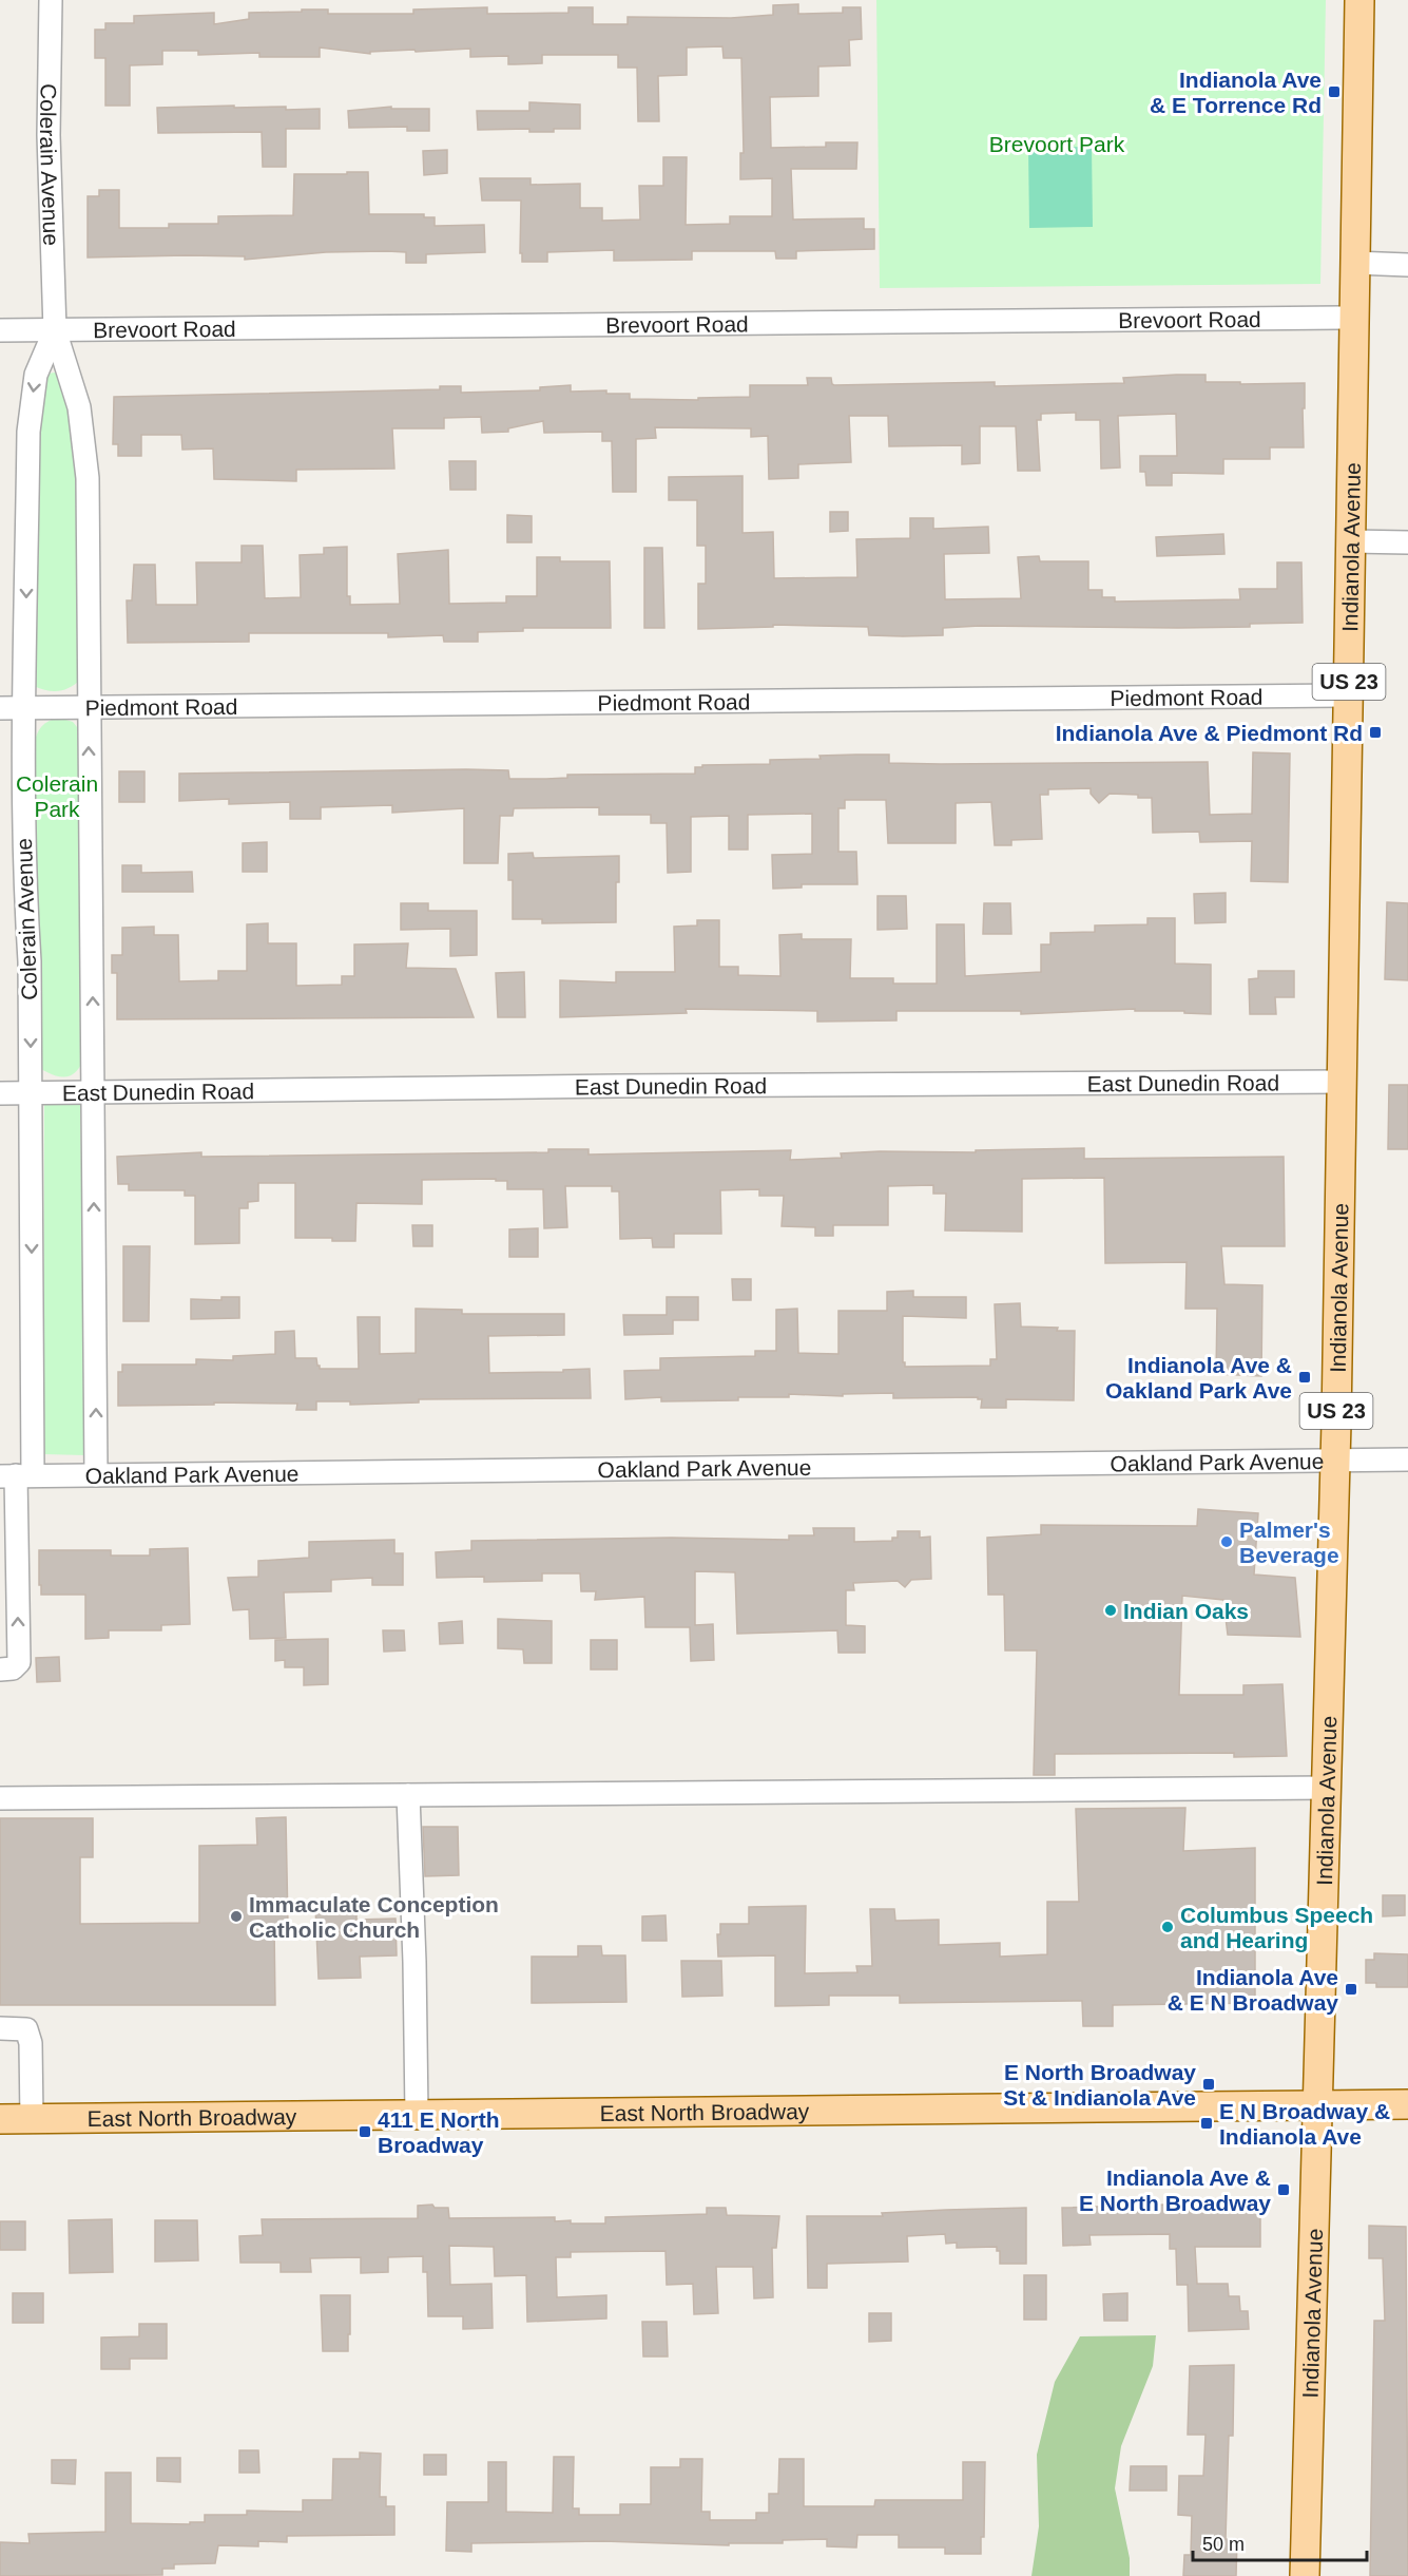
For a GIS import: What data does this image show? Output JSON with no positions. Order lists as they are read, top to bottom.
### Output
{
  "streets": {
    "main road": ["Indianola Avenue", "US 23", "East North Broadway"],
    "street": [
      "Colerain Avenue",
      "Brevoort Road",
      "Piedmont Road",
      "East Dunedin Road",
      "Oakland Park Avenue"
    ]
  },
  "crossings": [
    ["Colerain Avenue", "Brevoort Road"],
    ["Colerain Avenue", "Piedmont Road"],
    ["Colerain Avenue", "East Dunedin Road"],
    ["Colerain Avenue", "Oakland Park Avenue"],
    ["Brevoort Road", "Indianola Avenue"],
    ["Indianola Avenue", "Piedmont Road"],
    ["Indianola Avenue", "East Dunedin Road"],
    ["Indianola Avenue", "Oakland Park Avenue"],
    ["Indianola Avenue", "East North Broadway"]
  ],
  "parks": ["Brevoort Park", "Colerain Park"],
  "places": {
    "transit": [
      "Indianola Ave & E Torrence Rd",
      "Indianola Ave & Piedmont Rd",
      "Indianola Ave & Oakland Park Ave",
      "Indianola Ave & E N Broadway",
      "E North Broadway St & Indianola Ave",
      "E N Broadway & Indianola Ave",
      "411 E North Broadway",
      "Indianola Ave & E North Broadway"
    ],
    "other": [
      "Palmer's Beverage",
      "Indian Oaks",
      "Immaculate Conception Catholic Church",
      "Columbus Speech and Hearing"
    ]
  },
  "scale_bar": "50 m"
}
